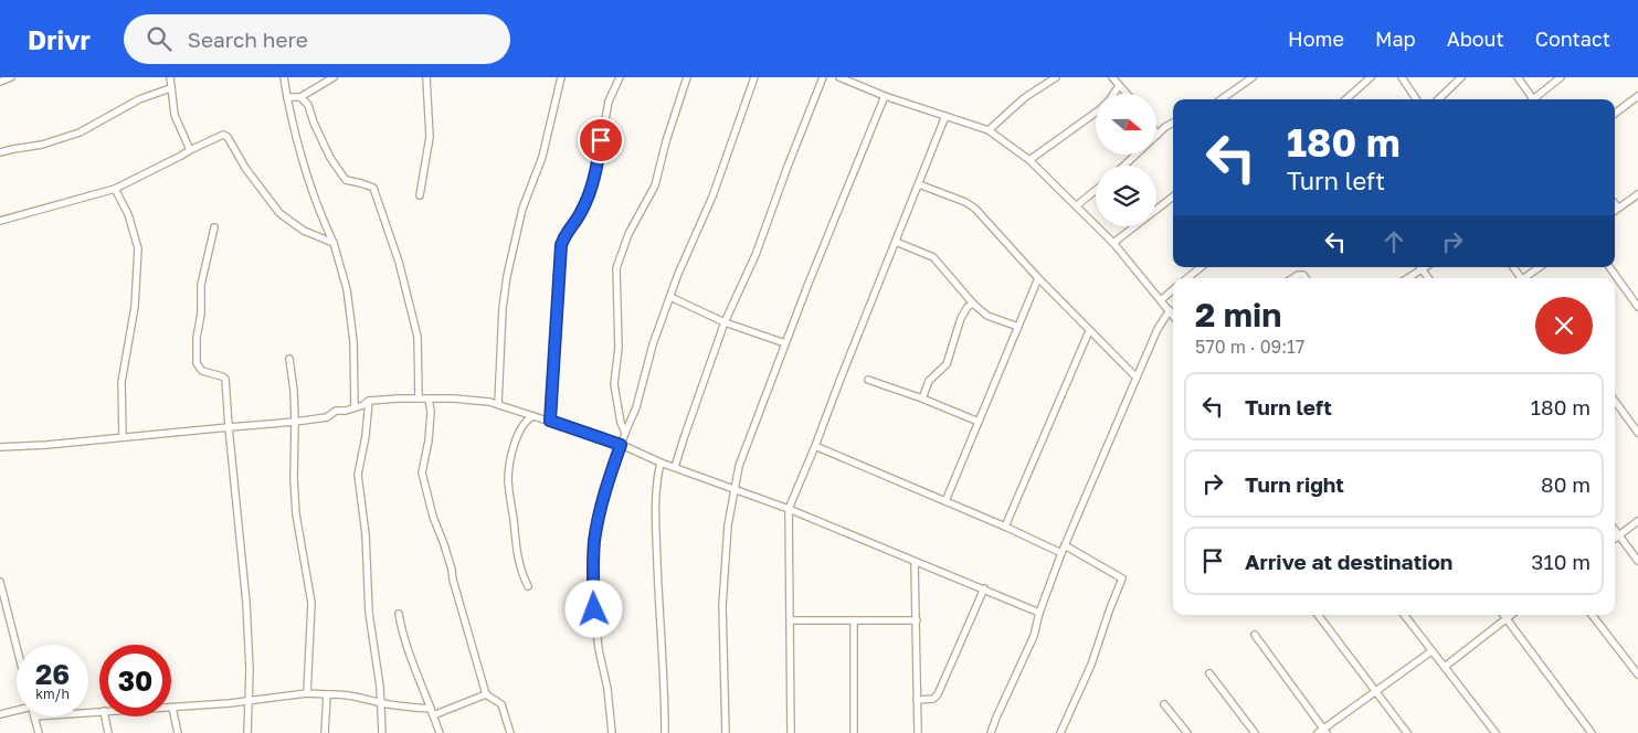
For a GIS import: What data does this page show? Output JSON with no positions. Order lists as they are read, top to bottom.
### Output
{
  "north": "right",
  "page": {
    "header": "Drivr",
    "search": "Search here",
    "nav": [
      "Home",
      "Map",
      "About",
      "Contact"
    ],
    "turn": ["180 m", "Turn left"],
    "heading": ["2 min", "570 m · 09:17"],
    "list": [
      {
        "name": "Turn left",
        "value": "180 m"
      },
      {
        "name": "Turn right",
        "value": "80 m"
      },
      {
        "name": "Arrive at destination",
        "value": "310 m"
      }
    ],
    "speed": "26 km/h",
    "limit": "30"
  }
}
